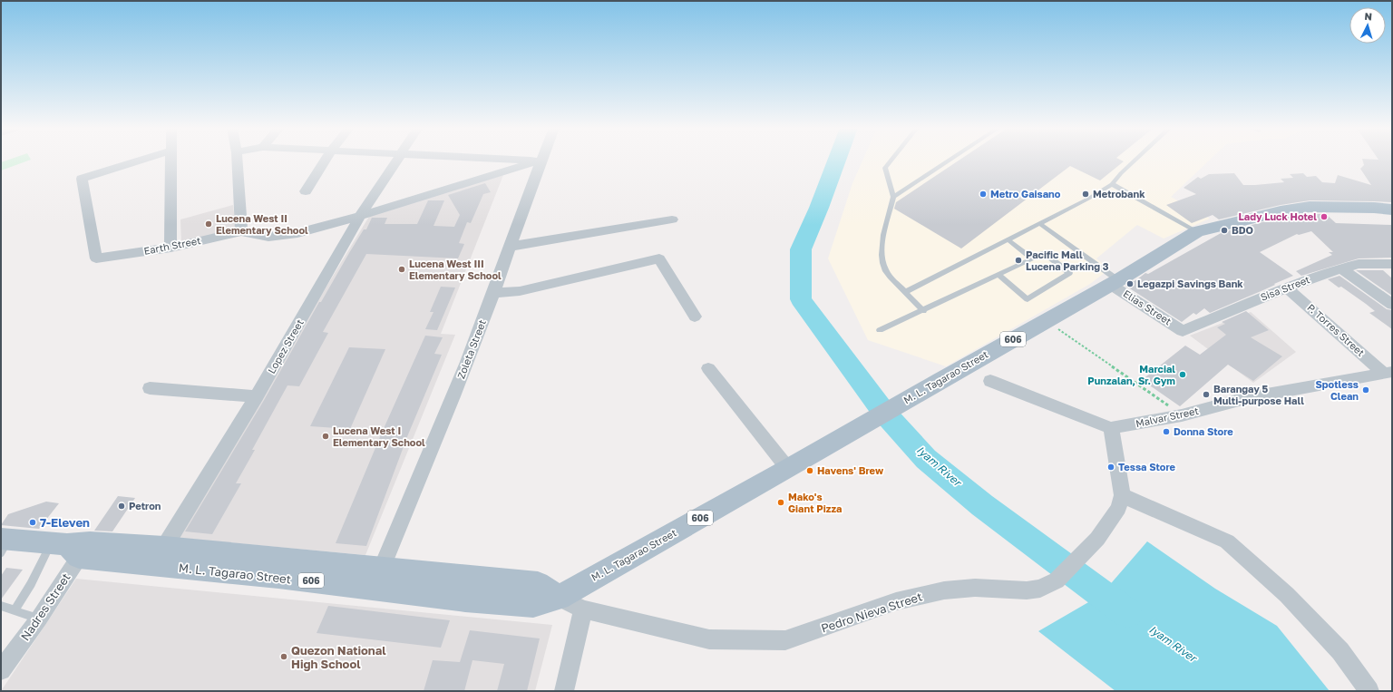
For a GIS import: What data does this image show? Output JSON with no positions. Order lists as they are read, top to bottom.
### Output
{
  "streets": {
    "main road": ["606", "M. L. Tagarao Street"],
    "street": [
      "Earth Street",
      "Sisa Street",
      "Elias Street",
      "P. Torres Street",
      "Lopez Street",
      "Zoleta Street",
      "Malvar Street",
      "Nadres Street",
      "Pedro Nieva Street"
    ]
  },
  "crossings": [
    ["Earth Street", "Lopez Street"],
    ["Earth Street", "Zoleta Street"],
    ["Sisa Street", "Elias Street"],
    ["Sisa Street", "P. Torres Street"],
    ["Elias Street", "M. L. Tagarao Street"],
    ["P. Torres Street", "Malvar Street"],
    ["Lopez Street", "M. L. Tagarao Street"],
    ["Zoleta Street", "M. L. Tagarao Street"],
    ["M. L. Tagarao Street", "Nadres Street"],
    ["M. L. Tagarao Street", "Pedro Nieva Street"]
  ],
  "water": ["Iyam River"],
  "places": [
    "Metro Gaisano",
    "Metrobank",
    "Lady Luck Hotel",
    "Lucena West II Elementary School",
    "BDO",
    "Pacific Mall Lucena Parking 3",
    "Lucena West III Elementary School",
    "Legazpi Savings Bank",
    "Marcial Punzalan, Sr. Gym",
    "Spotless Clean",
    "Barangay 5 Multi-purpose Hall",
    "Donna Store",
    "Lucena West I Elementary School",
    "Tessa Store",
    "Havens' Brew",
    "Mako's Giant Pizza",
    "Petron",
    "7-Eleven",
    "Quezon National High School"
  ],
  "north": "top"
}
